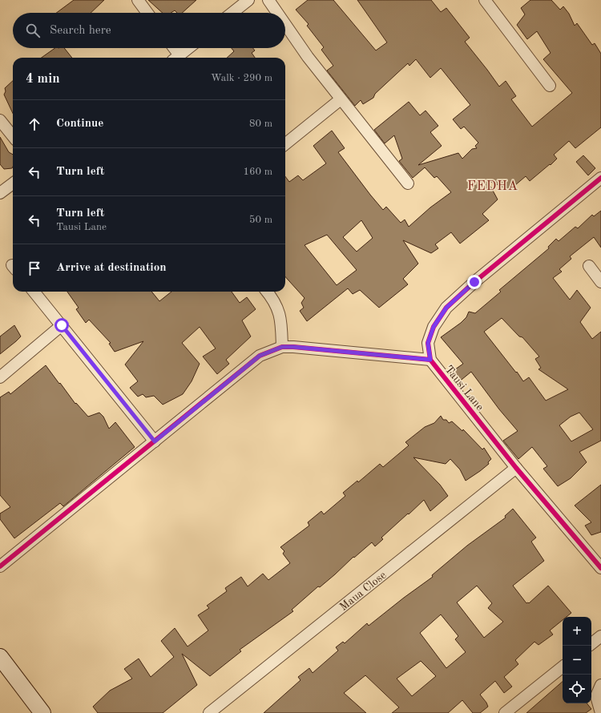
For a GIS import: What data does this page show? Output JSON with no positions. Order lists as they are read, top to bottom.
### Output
{
  "streets": {
    "street": ["Tausi Lane", "Maua Close"]
  },
  "crossings": [
    ["Tausi Lane", "Maua Close"]
  ],
  "districts": ["FEDHA"],
  "page": {
    "search": "Search here",
    "heading": ["4 min", "Walk · 290 m"],
    "list": [
      ["Continue", "80 m"],
      ["Turn left", "160 m"],
      ["Turn left", "Tausi Lane", "50 m"],
      "Arrive at destination"
    ],
    "map_buttons": ["+", "−"]
  }
}
